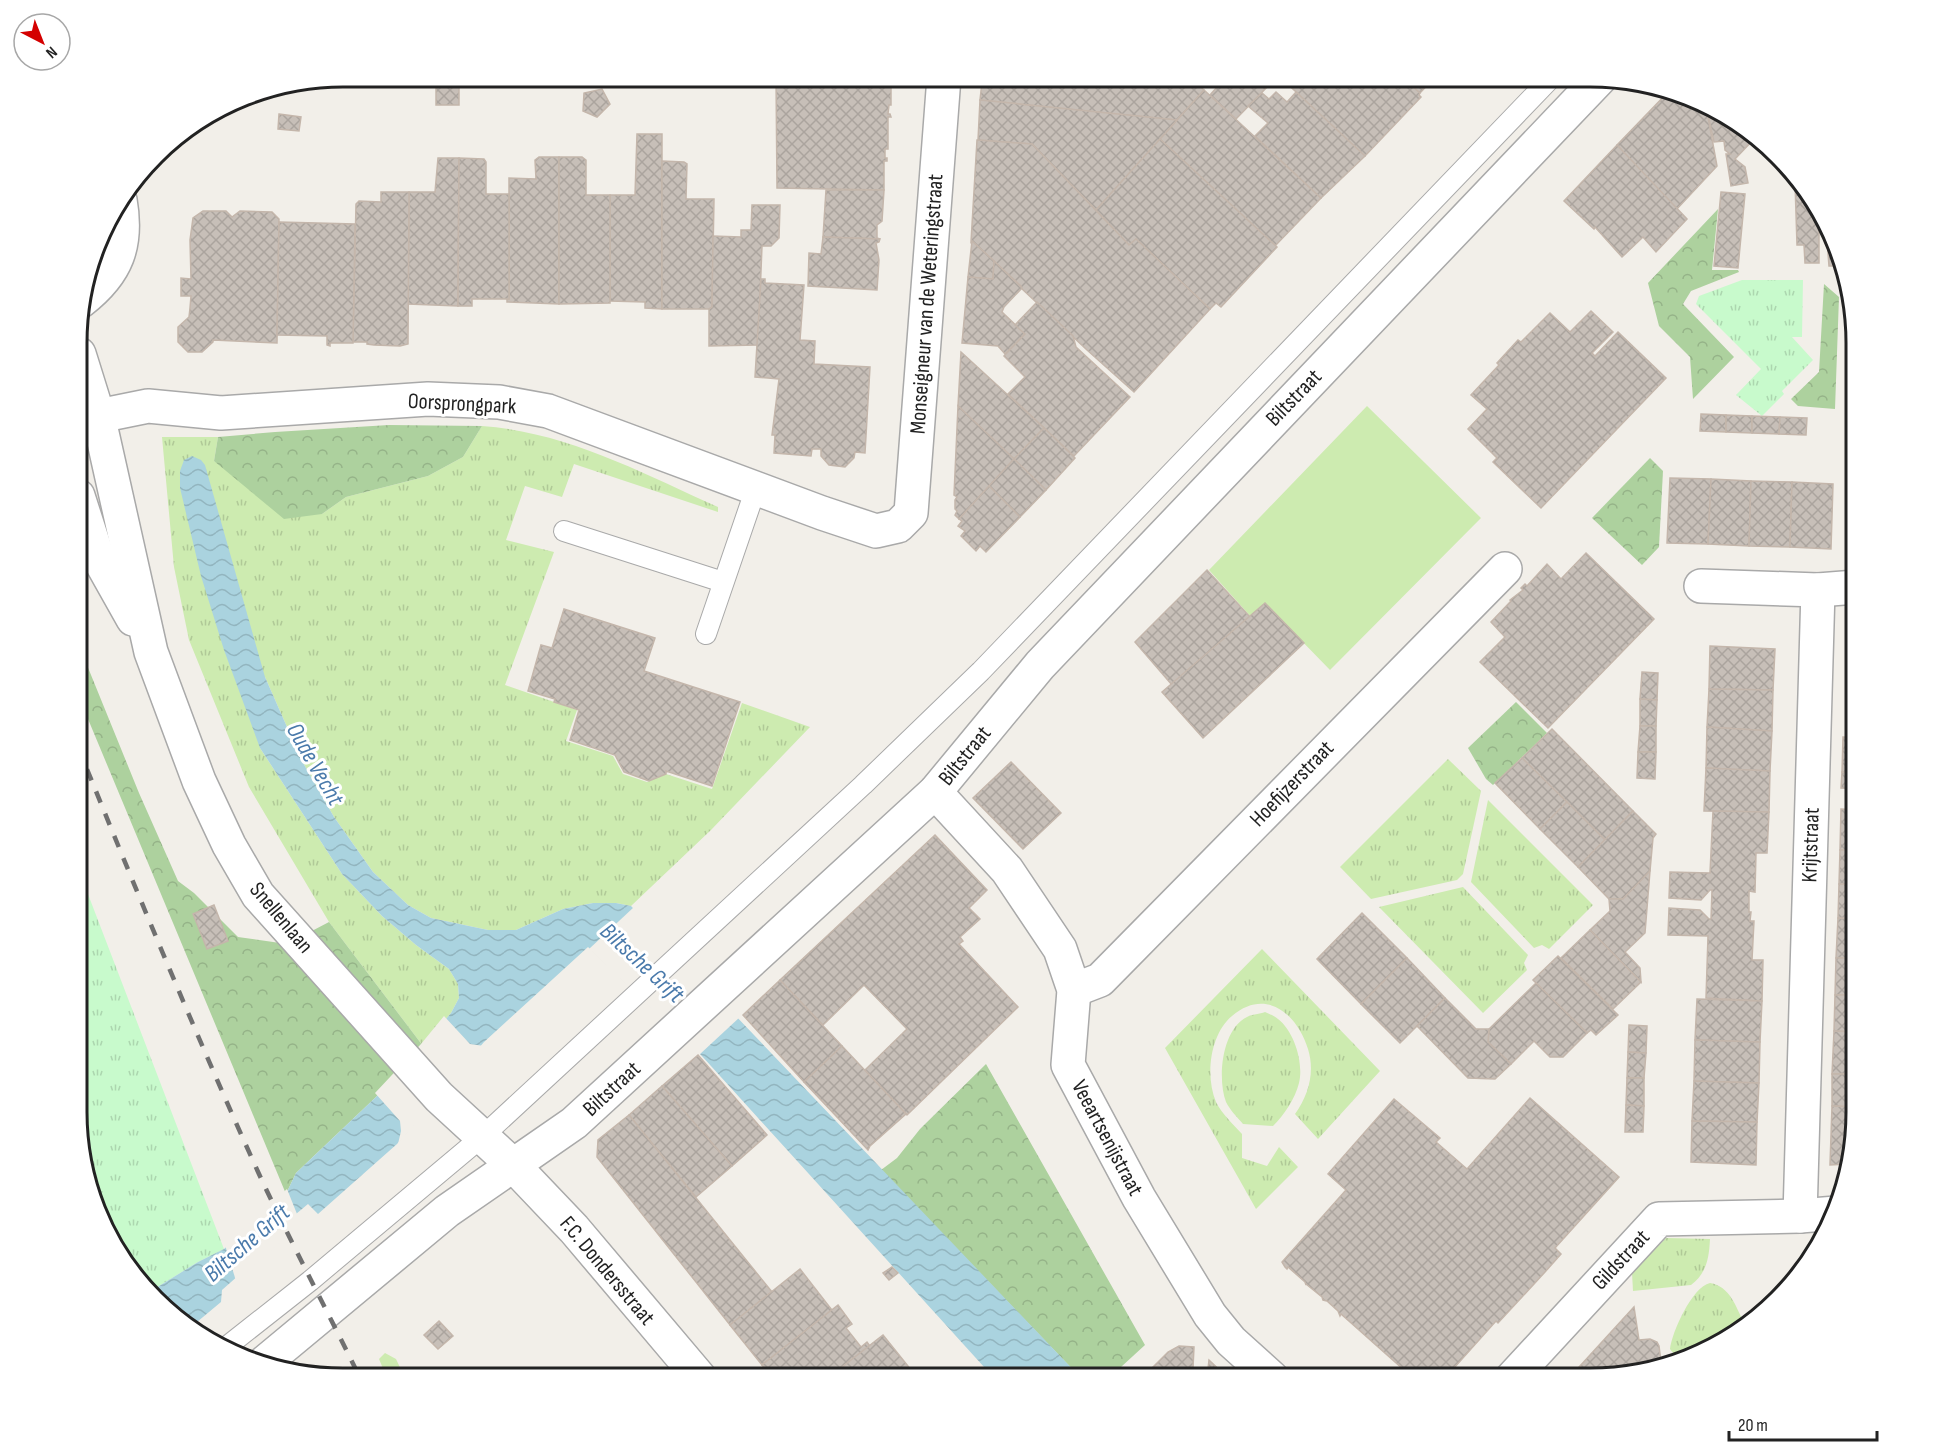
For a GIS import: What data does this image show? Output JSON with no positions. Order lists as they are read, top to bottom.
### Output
{
  "streets": {
    "street": [
      "Monseigneur van de Weteringstraat",
      "Biltstraat",
      "Oorsprongpark",
      "Hoefijzerstraat",
      "Krijtstraat",
      "Snellenlaan",
      "Veeartsenijstraat",
      "Gildstraat",
      "F.C. Dondersstraat"
    ]
  },
  "crossings": [
    ["Monseigneur van de Weteringstraat", "Oorsprongpark"],
    ["Biltstraat", "Snellenlaan"],
    ["Biltstraat", "Veeartsenijstraat"],
    ["Biltstraat", "F.C. Dondersstraat"],
    ["Oorsprongpark", "Snellenlaan"],
    ["Hoefijzerstraat", "Veeartsenijstraat"],
    ["Krijtstraat", "Gildstraat"],
    ["Snellenlaan", "F.C. Dondersstraat"]
  ],
  "water": ["Oude Vecht", "Biltsche Grift"],
  "scale_bar": "20 m",
  "north": "bottom right"
}
